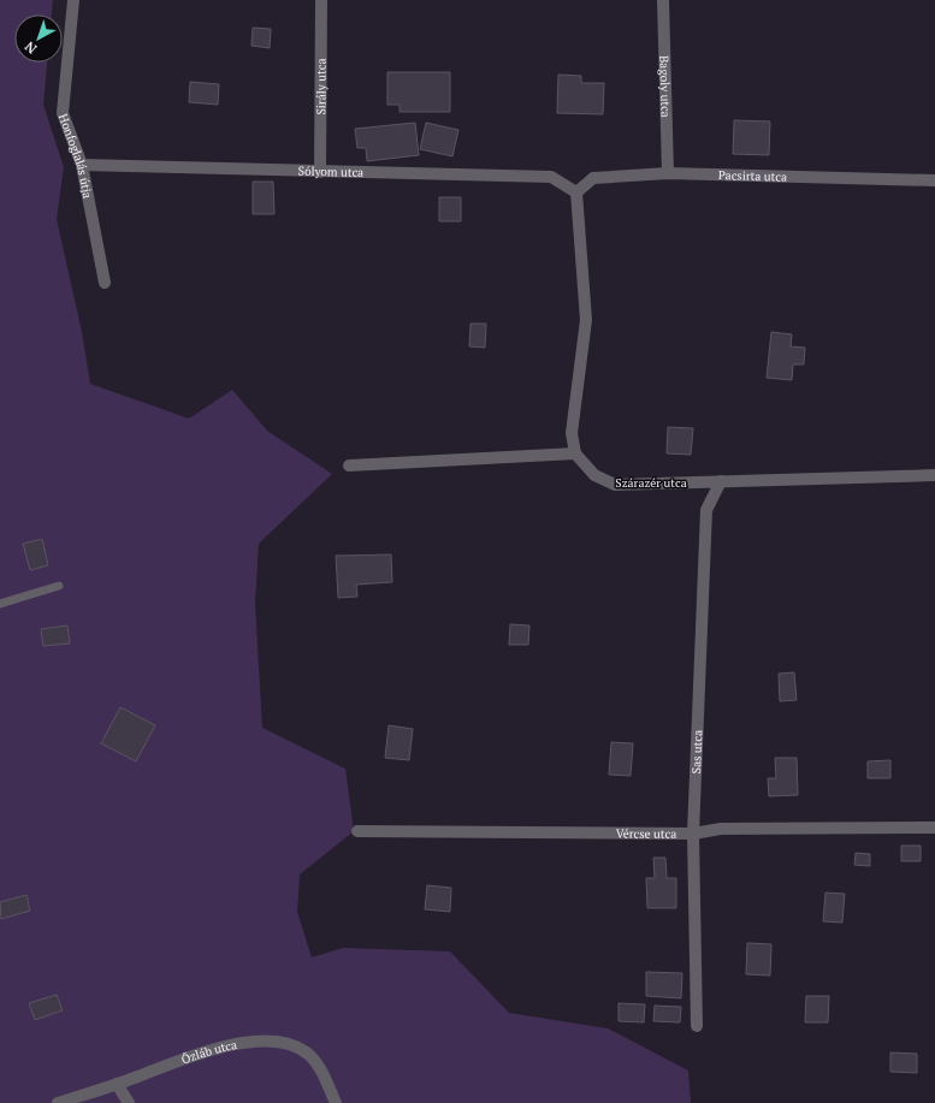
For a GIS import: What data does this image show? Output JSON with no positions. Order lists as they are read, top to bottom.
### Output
{
  "streets": {
    "street": [
      "Sirály utca",
      "Bagoly utca",
      "Honfoglalás útja",
      "Sólyom utca",
      "Pacsirta utca",
      "Szárazér utca",
      "Sas utca",
      "Vércse utca",
      "Őzláb utca"
    ]
  },
  "crossings": [
    ["Sirály utca", "Sólyom utca"],
    ["Bagoly utca", "Pacsirta utca"],
    ["Honfoglalás útja", "Sólyom utca"],
    ["Sólyom utca", "Pacsirta utca"],
    ["Szárazér utca", "Sas utca"],
    ["Sas utca", "Vércse utca"]
  ],
  "north": "bottom left"
}
